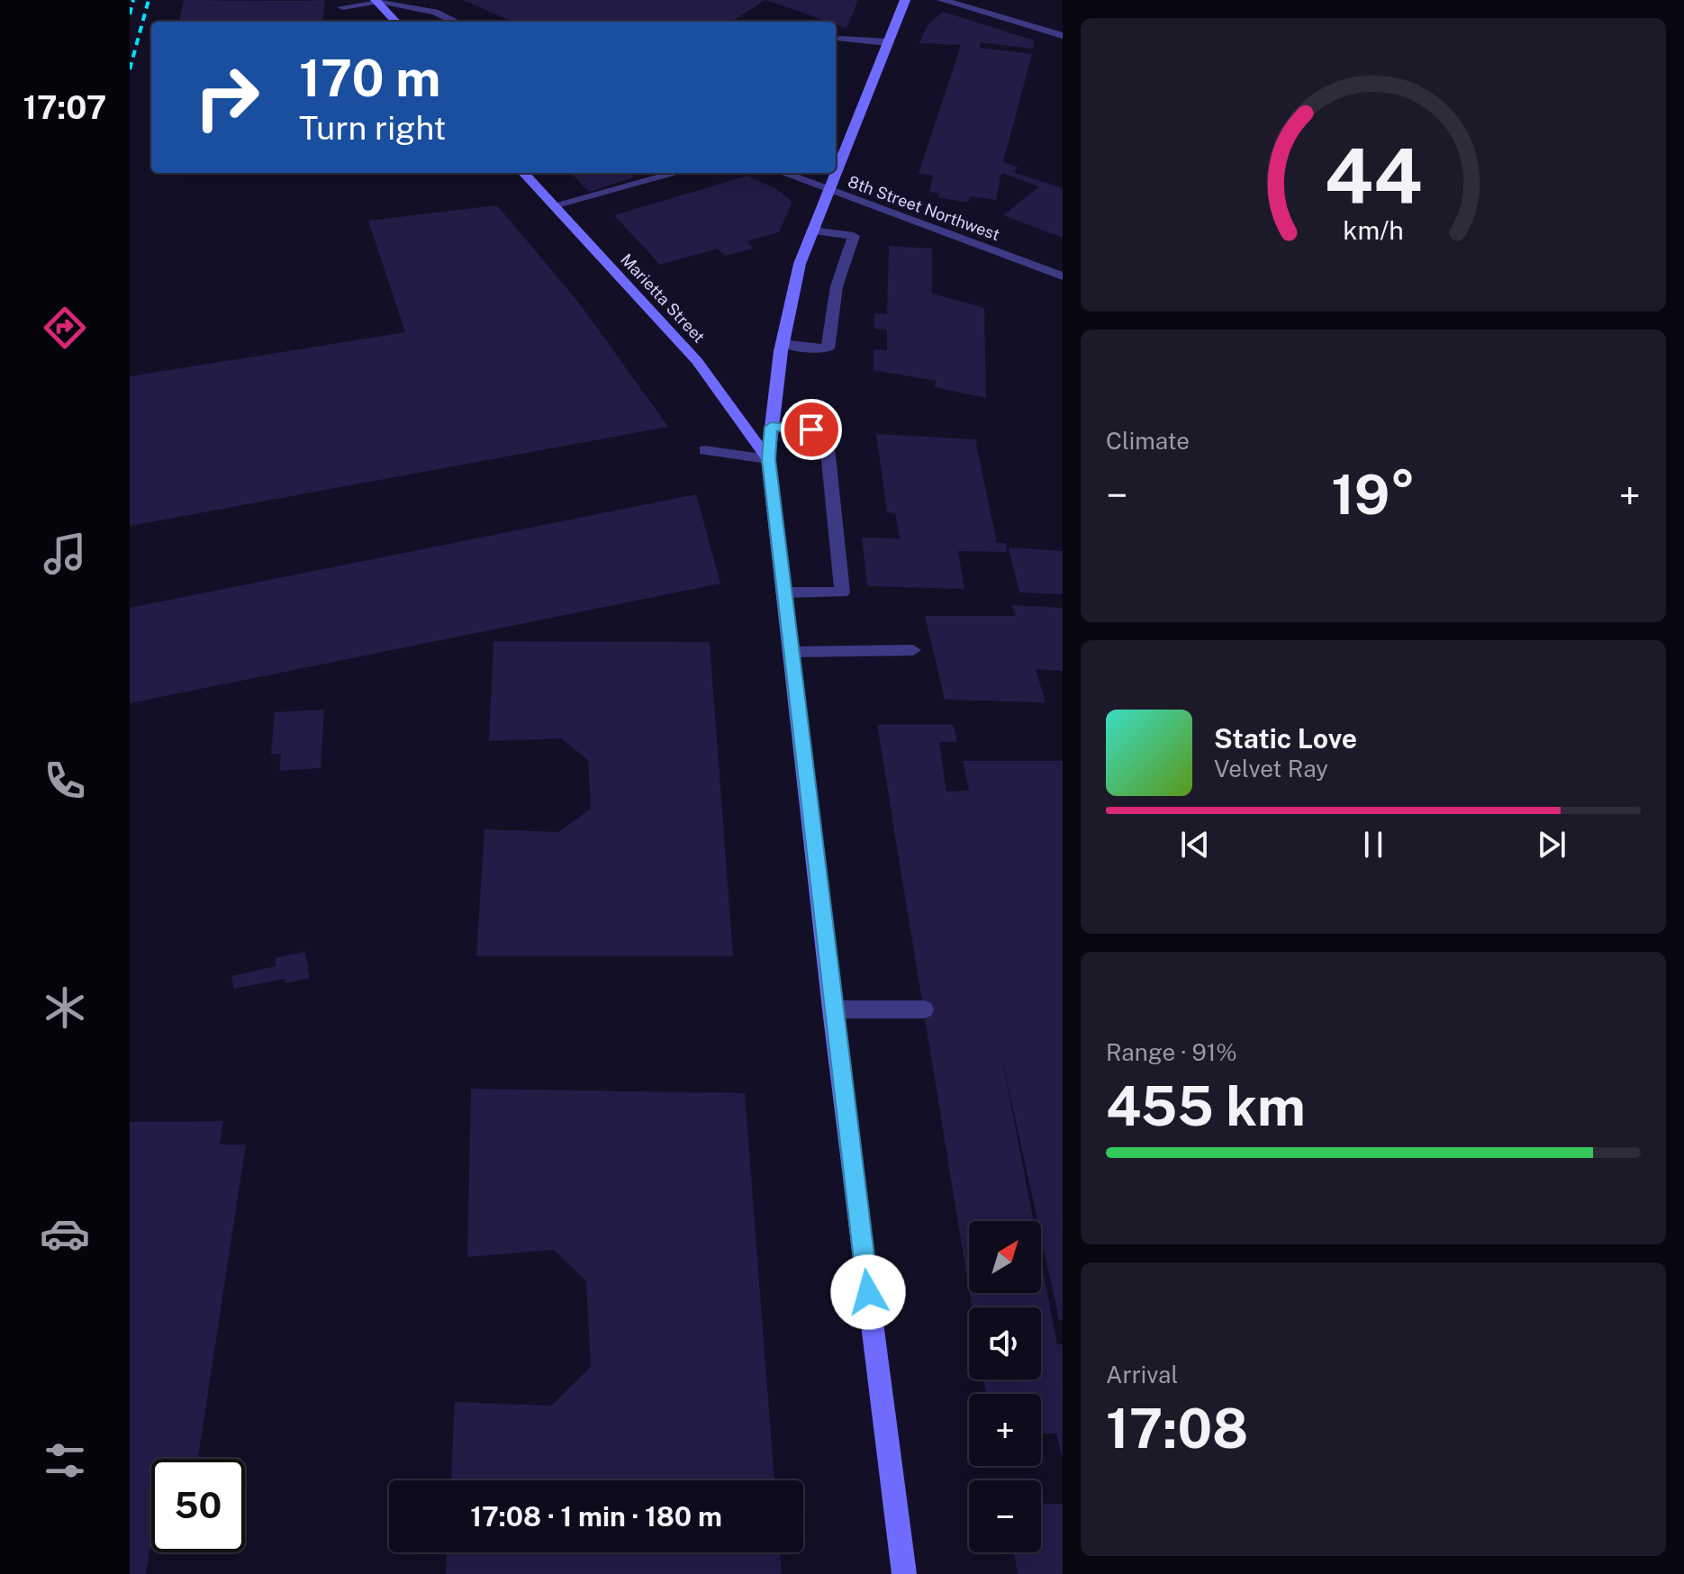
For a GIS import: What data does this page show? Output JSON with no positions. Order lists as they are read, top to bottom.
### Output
{
  "streets": {
    "main road": ["Marietta Street"],
    "street": ["8th Street Northwest"]
  },
  "north": "top right",
  "page": {
    "tabs": "17:07",
    "turn": ["170 m", "Turn right"],
    "tile": [
      "Climate",
      ["Range · 91%", "455 km"],
      ["Arrival", "17:08"]
    ],
    "heat": ["−", "19°", "+"],
    "song": ["Static Love", "Velvet Ray"],
    "map_buttons": ["+", "−"],
    "limit": "50",
    "trip": "17:08 · 1 min · 180 m",
    "gauge": ["44", "km/h"]
  }
}
